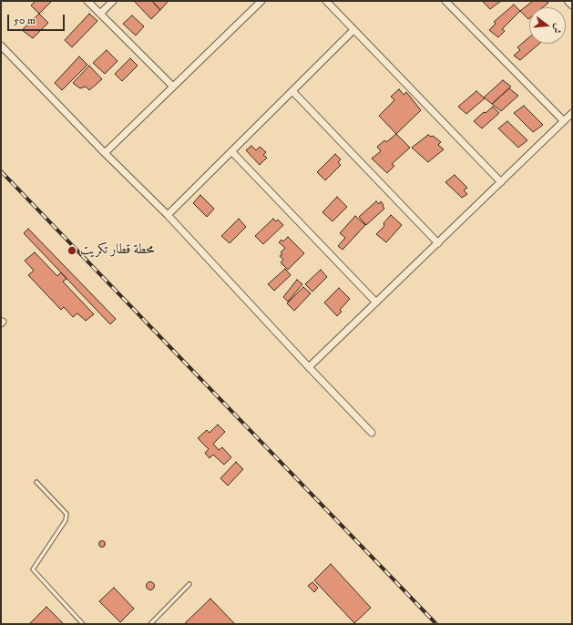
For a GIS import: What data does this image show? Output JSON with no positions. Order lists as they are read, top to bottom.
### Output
{
  "places": ["محطة قطار تكريت"],
  "scale_bar": "50 m",
  "north": "right"
}
